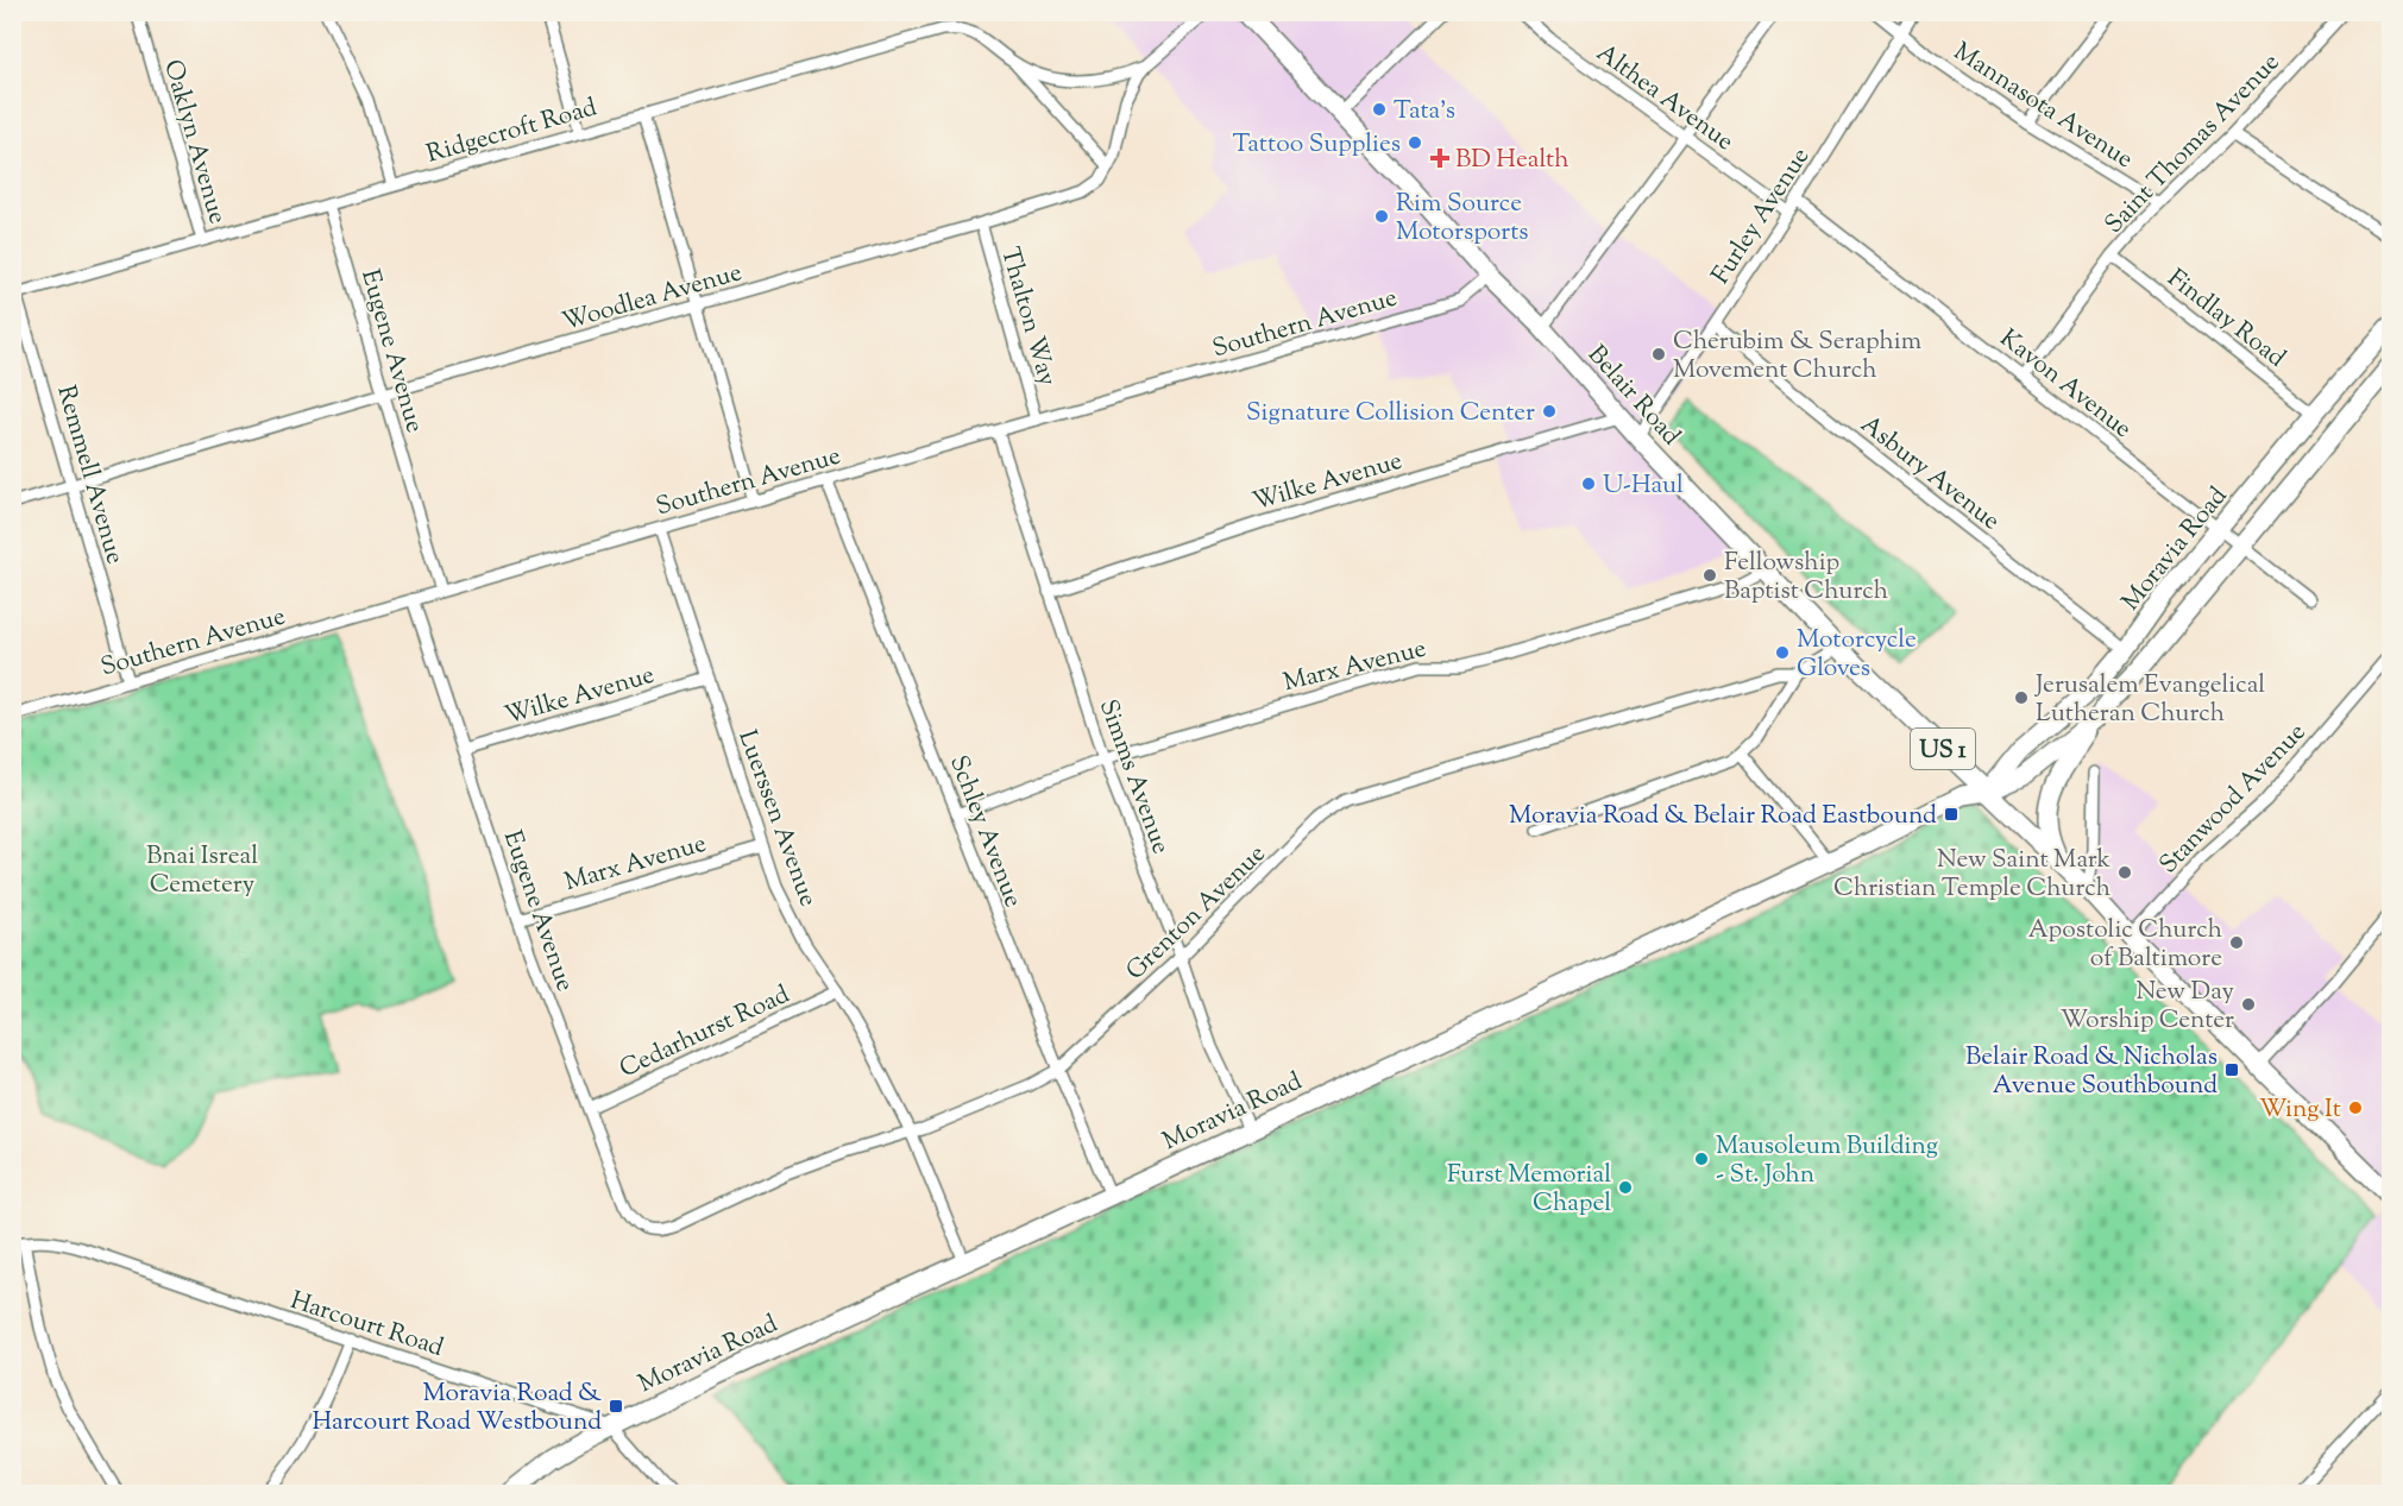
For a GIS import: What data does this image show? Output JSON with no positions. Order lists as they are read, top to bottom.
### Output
{
  "streets": {
    "main road": ["Belair Road", "Moravia Road", "US 1"],
    "street": [
      "Althea Avenue",
      "Mannasota Avenue",
      "Ridgecroft Road",
      "Oaklyn Avenue",
      "Saint Thomas Avenue",
      "Furley Avenue",
      "Woodlea Avenue",
      "Thalton Way",
      "Findlay Road",
      "Southern Avenue",
      "Eugene Avenue",
      "Kavon Avenue",
      "Asbury Avenue",
      "Remmell Avenue",
      "Wilke Avenue",
      "Marx Avenue",
      "Simms Avenue",
      "Stanwood Avenue",
      "Luerssen Avenue",
      "Schley Avenue",
      "Grenton Avenue",
      "Cedarhurst Road",
      "Harcourt Road"
    ]
  },
  "crossings": [
    ["Althea Avenue", "Furley Avenue"],
    ["Mannasota Avenue", "Saint Thomas Avenue"],
    ["Mannasota Avenue", "Furley Avenue"],
    ["Ridgecroft Road", "Oaklyn Avenue"],
    ["Ridgecroft Road", "Woodlea Avenue"],
    ["Ridgecroft Road", "Eugene Avenue"],
    ["Ridgecroft Road", "Remmell Avenue"],
    ["Saint Thomas Avenue", "Findlay Road"],
    ["Saint Thomas Avenue", "Kavon Avenue"],
    ["Furley Avenue", "Kavon Avenue"],
    ["Furley Avenue", "Belair Road"],
    ["Furley Avenue", "Asbury Avenue"],
    ["Woodlea Avenue", "Thalton Way"],
    ["Woodlea Avenue", "Eugene Avenue"],
    ["Woodlea Avenue", "Remmell Avenue"],
    ["Thalton Way", "Southern Avenue"],
    ["Findlay Road", "Moravia Road"],
    ["Southern Avenue", "Eugene Avenue"],
    ["Southern Avenue", "Belair Road"],
    ["Southern Avenue", "Remmell Avenue"],
    ["Southern Avenue", "Simms Avenue"],
    ["Southern Avenue", "Luerssen Avenue"],
    ["Southern Avenue", "Schley Avenue"],
    ["Eugene Avenue", "Wilke Avenue"],
    ["Eugene Avenue", "Marx Avenue"],
    ["Eugene Avenue", "Grenton Avenue"],
    ["Eugene Avenue", "Cedarhurst Road"],
    ["Kavon Avenue", "Moravia Road"],
    ["Belair Road", "Wilke Avenue"],
    ["Belair Road", "Moravia Road"],
    ["Belair Road", "Marx Avenue"],
    ["Belair Road", "Stanwood Avenue"],
    ["Asbury Avenue", "Moravia Road"],
    ["Wilke Avenue", "Simms Avenue"],
    ["Wilke Avenue", "Luerssen Avenue"],
    ["Moravia Road", "Simms Avenue"],
    ["Moravia Road", "Luerssen Avenue"],
    ["Moravia Road", "Schley Avenue"],
    ["Moravia Road", "Harcourt Road"],
    ["Marx Avenue", "Simms Avenue"],
    ["Marx Avenue", "Luerssen Avenue"],
    ["Marx Avenue", "Schley Avenue"],
    ["Simms Avenue", "Grenton Avenue"],
    ["Luerssen Avenue", "Grenton Avenue"],
    ["Luerssen Avenue", "Cedarhurst Road"],
    ["Schley Avenue", "Grenton Avenue"]
  ],
  "parks": ["Bnai Isreal Cemetery"],
  "places": {
    "other": [
      "Tata's",
      "Tattoo Supplies",
      "Rim Source Motorsports",
      "Cherubim & Seraphim Movement Church",
      "Signature Collision Center",
      "U-Haul",
      "Fellowship Baptist Church",
      "Motorcycle Gloves",
      "Jerusalem Evangelical Lutheran Church",
      "New Saint Mark Christian Temple Church",
      "Apostolic Church of Baltimore",
      "New Day Worship Center",
      "Wing It",
      "Mausoleum Building - St. John",
      "Furst Memorial Chapel"
    ],
    "health": ["BD Health"],
    "transit": ["Moravia Road & Belair Road Eastbound", "Belair Road & Nicholas Avenue Southbound", "Moravia Road & Harcourt Road Westbound"]
  }
}
